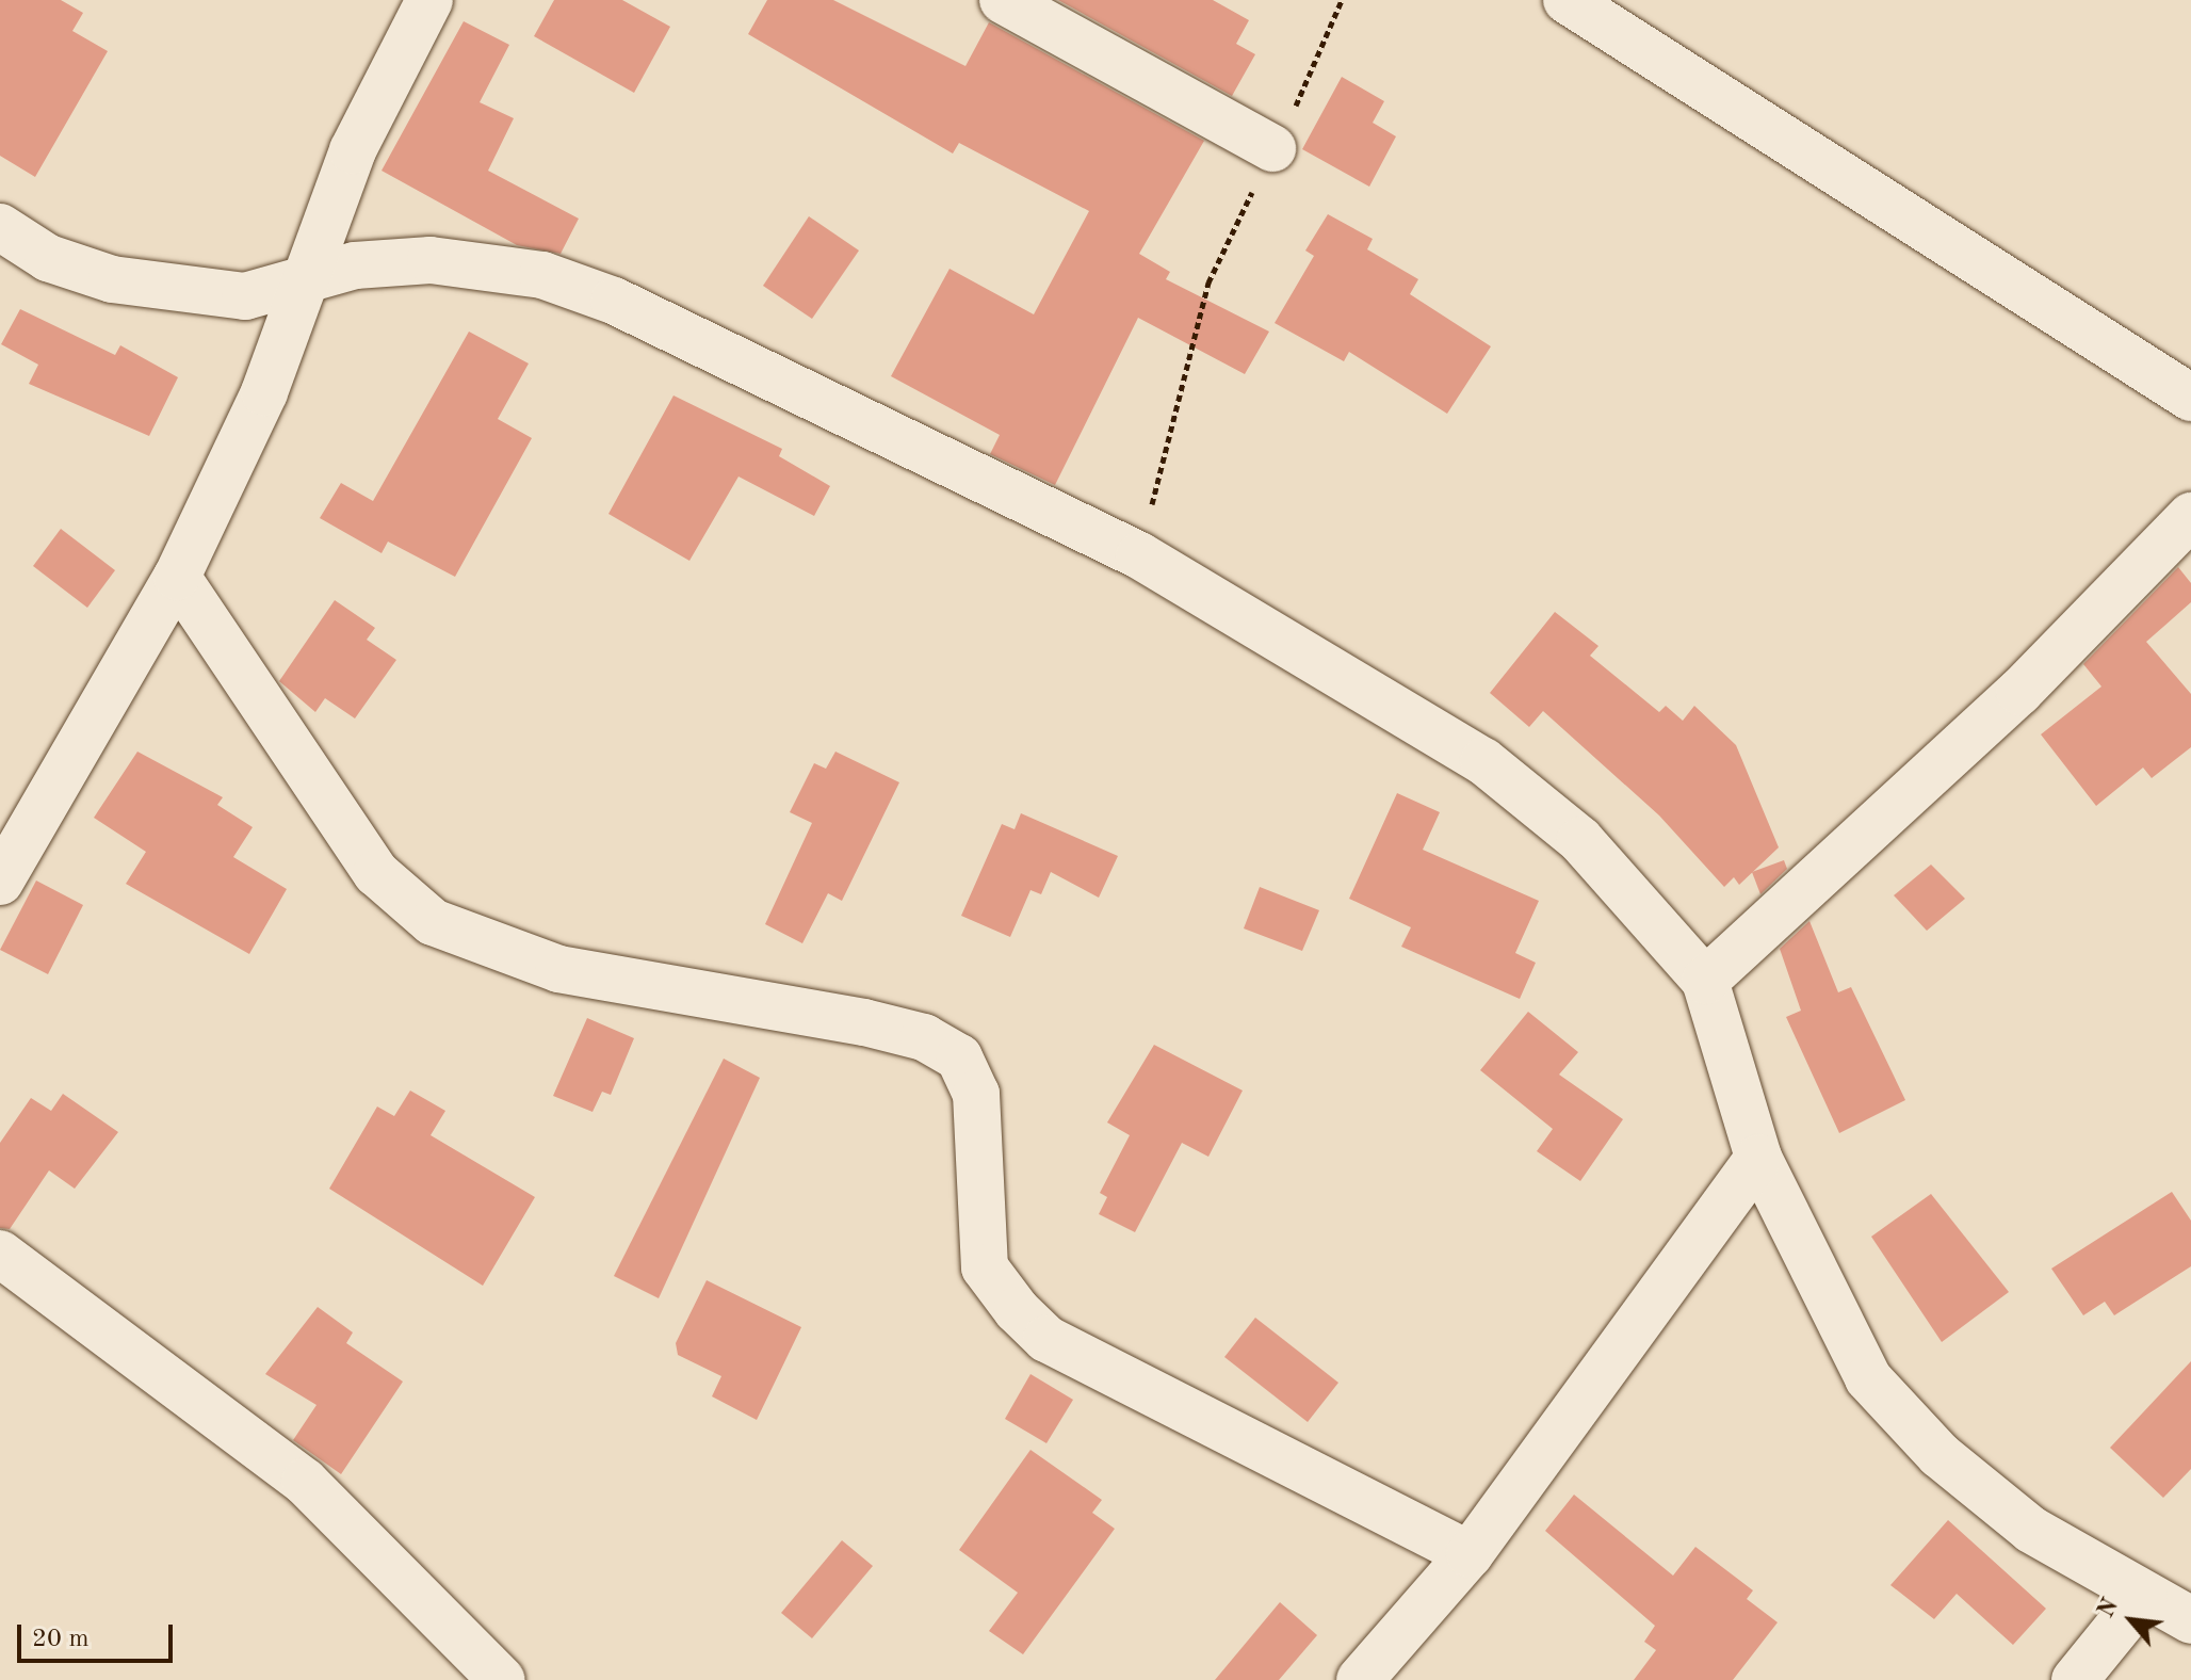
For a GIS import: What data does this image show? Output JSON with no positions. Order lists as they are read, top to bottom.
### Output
{
  "scale_bar": "20 m",
  "north": "top left"
}
